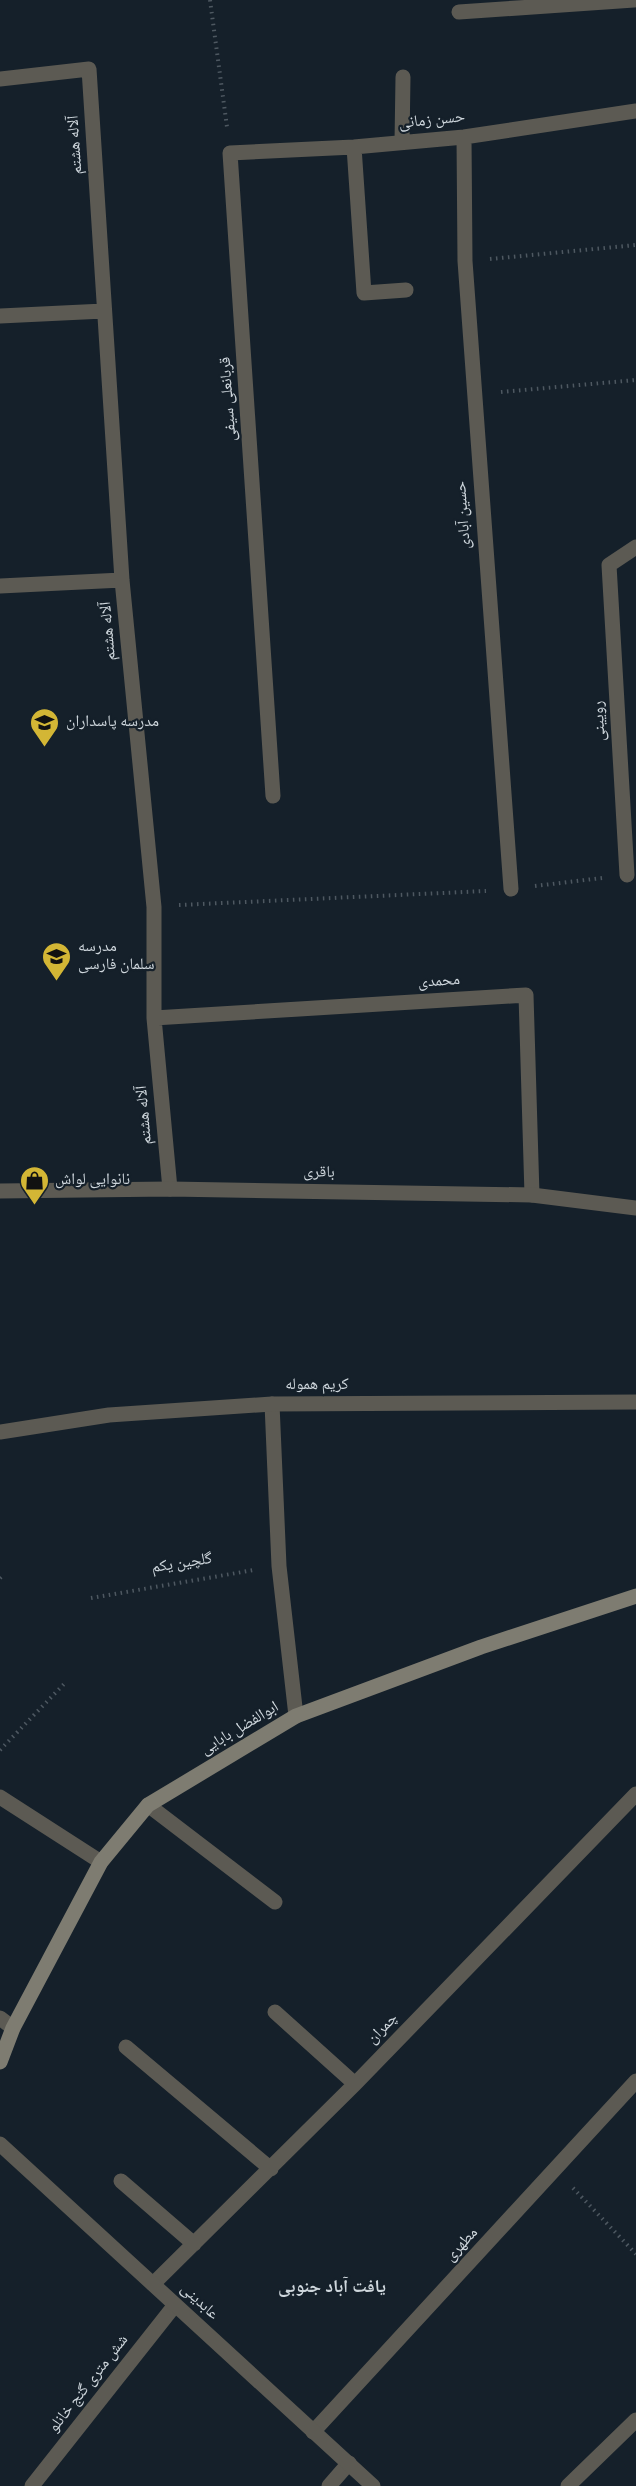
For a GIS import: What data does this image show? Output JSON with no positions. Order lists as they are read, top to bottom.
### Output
{
  "streets": {
    "main road": ["ابوالفضل بابایی"],
    "street": [
      "حسن زمانی",
      "آلاله هشتم",
      "قربانعلی سیفی",
      "حسین آبادی",
      "رویینی",
      "محمدی",
      "باقری",
      "کریم هموله",
      "چمران",
      "مطهری",
      "عابدینی",
      "شش متری گنج خانلو"
    ],
    "path": ["گلچین یکم"]
  },
  "crossings": [
    ["حسن زمانی", "قربانعلی سیفی"],
    ["حسن زمانی", "حسین آبادی"],
    ["آلاله هشتم", "محمدی"],
    ["آلاله هشتم", "باقری"],
    ["محمدی", "باقری"],
    ["چمران", "عابدینی"],
    ["مطهری", "عابدینی"],
    ["عابدینی", "شش متری گنج خانلو"]
  ],
  "districts": ["یافت آباد جنوبی"],
  "places": {
    "school or university": ["مدرسه پاسداران", "مدرسه سلمان فارسی"],
    "shop": ["نانوایی لواش"]
  }
}
